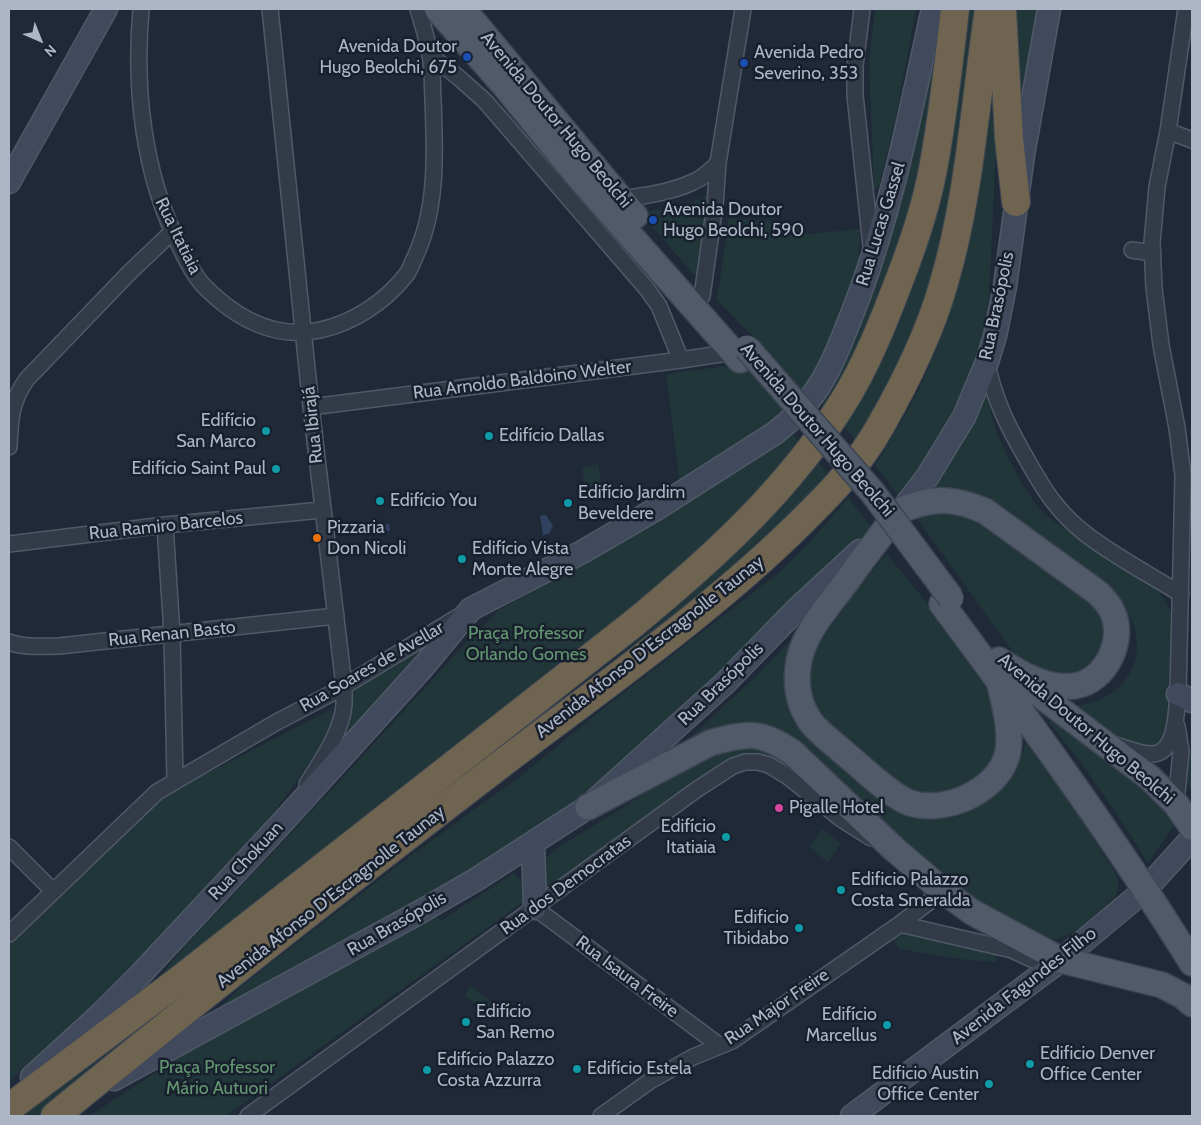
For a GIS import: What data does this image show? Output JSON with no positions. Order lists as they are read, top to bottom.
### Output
{
  "streets": {
    "highway": ["Avenida Afonso D'Escragnolle Taunay"],
    "main road": ["Avenida Doutor Hugo Beolchi"],
    "street": [
      "Rua Lucas Gassel",
      "Rua Itatiaia",
      "Rua Brasópolis",
      "Rua Arnoldo Baldoino Welter",
      "Rua Ibirajá",
      "Rua Ramiro Barcelos",
      "Rua Renan Basto",
      "Rua Soares de Avellar",
      "Rua Chokuan",
      "Rua dos Democratas",
      "Rua Isaura Freire",
      "Avenida Fagundes Filho",
      "Rua Major Freire"
    ]
  },
  "crossings": [
    ["Avenida Doutor Hugo Beolchi", "Rua Arnoldo Baldoino Welter"],
    ["Avenida Doutor Hugo Beolchi", "Avenida Fagundes Filho"],
    ["Rua Lucas Gassel", "Rua Soares de Avellar"],
    ["Rua Itatiaia", "Rua Ibirajá"],
    ["Rua Brasópolis", "Avenida Afonso D'Escragnolle Taunay"],
    ["Rua Arnoldo Baldoino Welter", "Rua Ibirajá"],
    ["Rua Ibirajá", "Rua Ramiro Barcelos"],
    ["Rua Ibirajá", "Rua Renan Basto"],
    ["Rua Ibirajá", "Rua Soares de Avellar"],
    ["Rua Ibirajá", "Rua Chokuan"],
    ["Rua Soares de Avellar", "Rua Chokuan"],
    ["Rua dos Democratas", "Rua Isaura Freire"],
    ["Rua Isaura Freire", "Rua Major Freire"]
  ],
  "parks": ["Praça Professor Orlando Gomes", "Praça Professor Mário Autuori"],
  "places": [
    "Avenida Doutor Hugo Beolchi, 675",
    "Avenida Pedro Severino, 353",
    "Avenida Doutor Hugo Beolchi, 590",
    "Edifício San Marco",
    "Edifício Dallas",
    "Edifício Saint Paul",
    "Edifício You",
    "Edifício Jardim Beveldere",
    "Pizzaria Don Nicoli",
    "Edifício Vista Monte Alegre",
    "Pigalle Hotel",
    "Edifício Itatiaia",
    "Edificio Palazzo Costa Smeralda",
    "Edificio Tibidabo",
    "Edifício San Remo",
    "Edifício Marcellus",
    "Edificio Denver Office Center",
    "Edifício Estela",
    "Edifício Palazzo Costa Azzurra",
    "Edificio Austin Office Center"
  ],
  "north": "bottom right"
}
